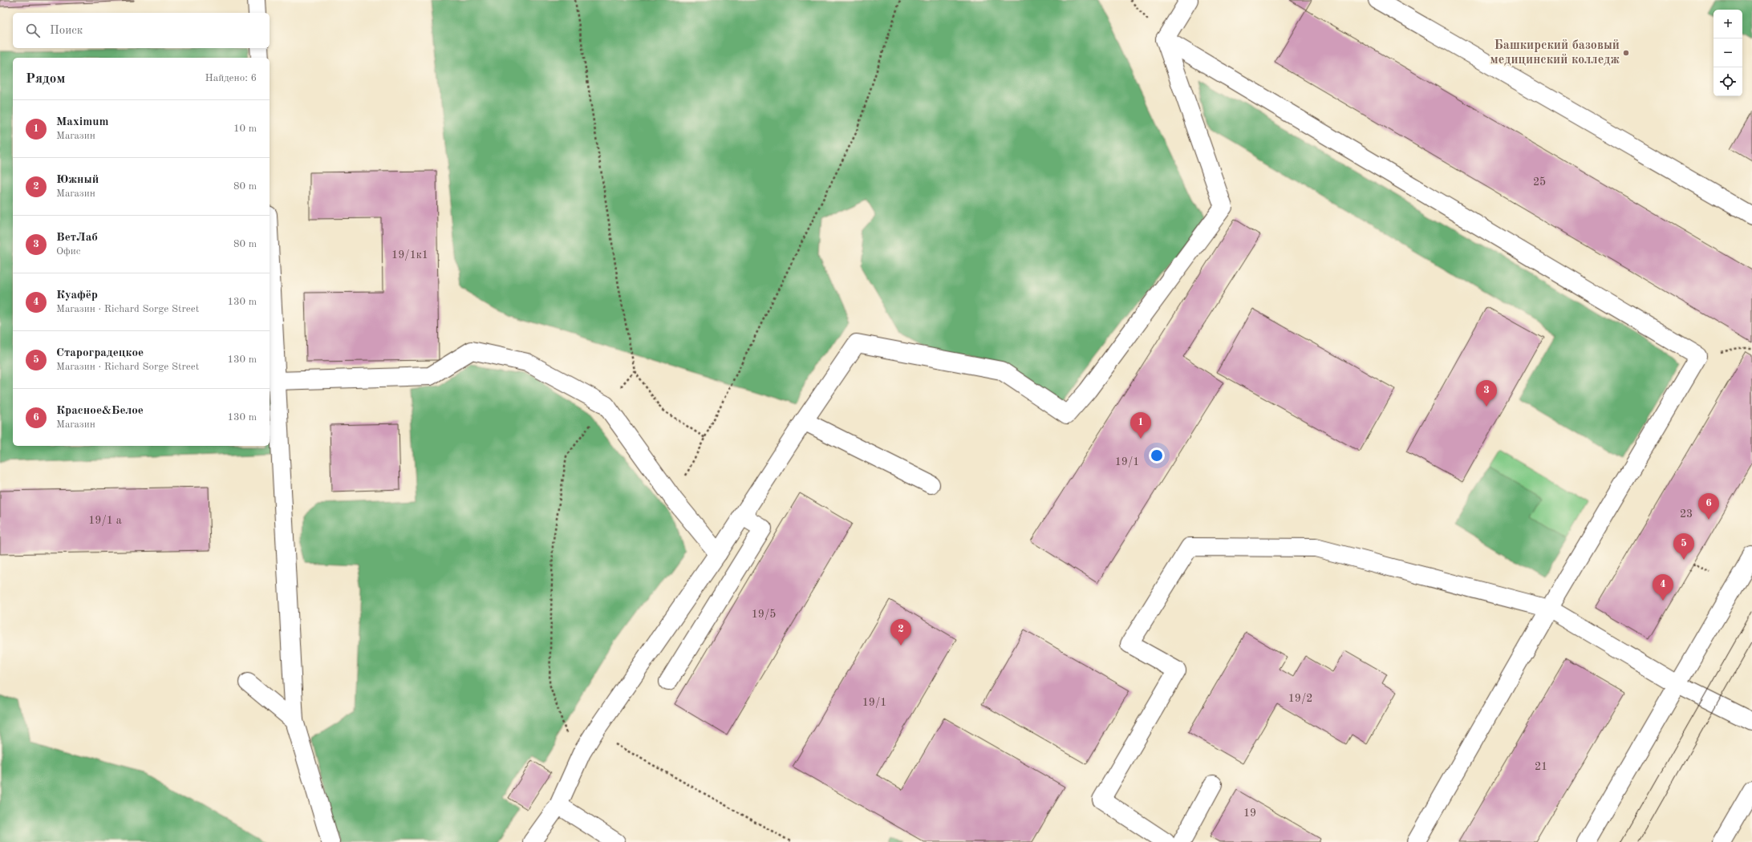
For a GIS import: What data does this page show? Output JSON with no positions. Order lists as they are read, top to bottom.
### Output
{
  "places": ["Башкирский базовый медицинский колледж"],
  "house_numbers": [
    "25",
    "19/1к1",
    "19/1",
    "23",
    "19/1 а",
    "19/5",
    "19/2",
    "19/1",
    "21",
    "19"
  ],
  "page": {
    "map_buttons": ["+", "−"],
    "search": "Поиск",
    "heading": ["Рядом", "Найдено: 6"],
    "list": [
      {
        "mark": "1",
        "name": "Maximum",
        "note": "Магазин",
        "value": "10 m"
      },
      {
        "mark": "2",
        "name": "Южный",
        "note": "Магазин",
        "value": "80 m"
      },
      {
        "mark": "3",
        "name": "ВетЛаб",
        "note": "Офис",
        "value": "80 m"
      },
      {
        "mark": "4",
        "name": "Куафёр",
        "note": "Магазин · Richard Sorge Street",
        "value": "130 m"
      },
      {
        "mark": "5",
        "name": "Староградецкое",
        "note": "Магазин · Richard Sorge Street",
        "value": "130 m"
      },
      {
        "mark": "6",
        "name": "Красное&Белое",
        "note": "Магазин",
        "value": "130 m"
      }
    ],
    "pins": [
      "3",
      "1",
      "6",
      "5",
      "4",
      "2"
    ]
  }
}
